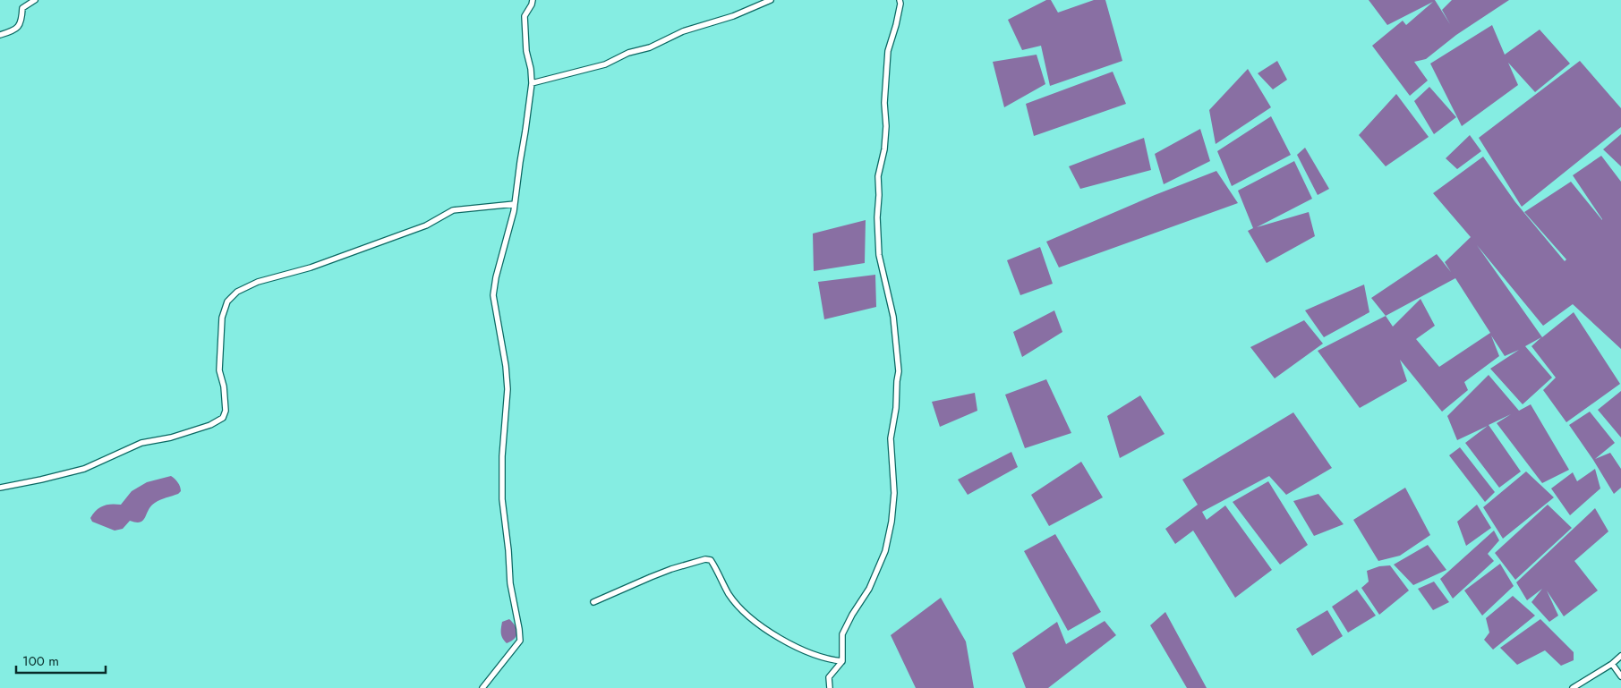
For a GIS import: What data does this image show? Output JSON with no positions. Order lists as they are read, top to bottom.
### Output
{
  "scale_bar": "100 m"
}
